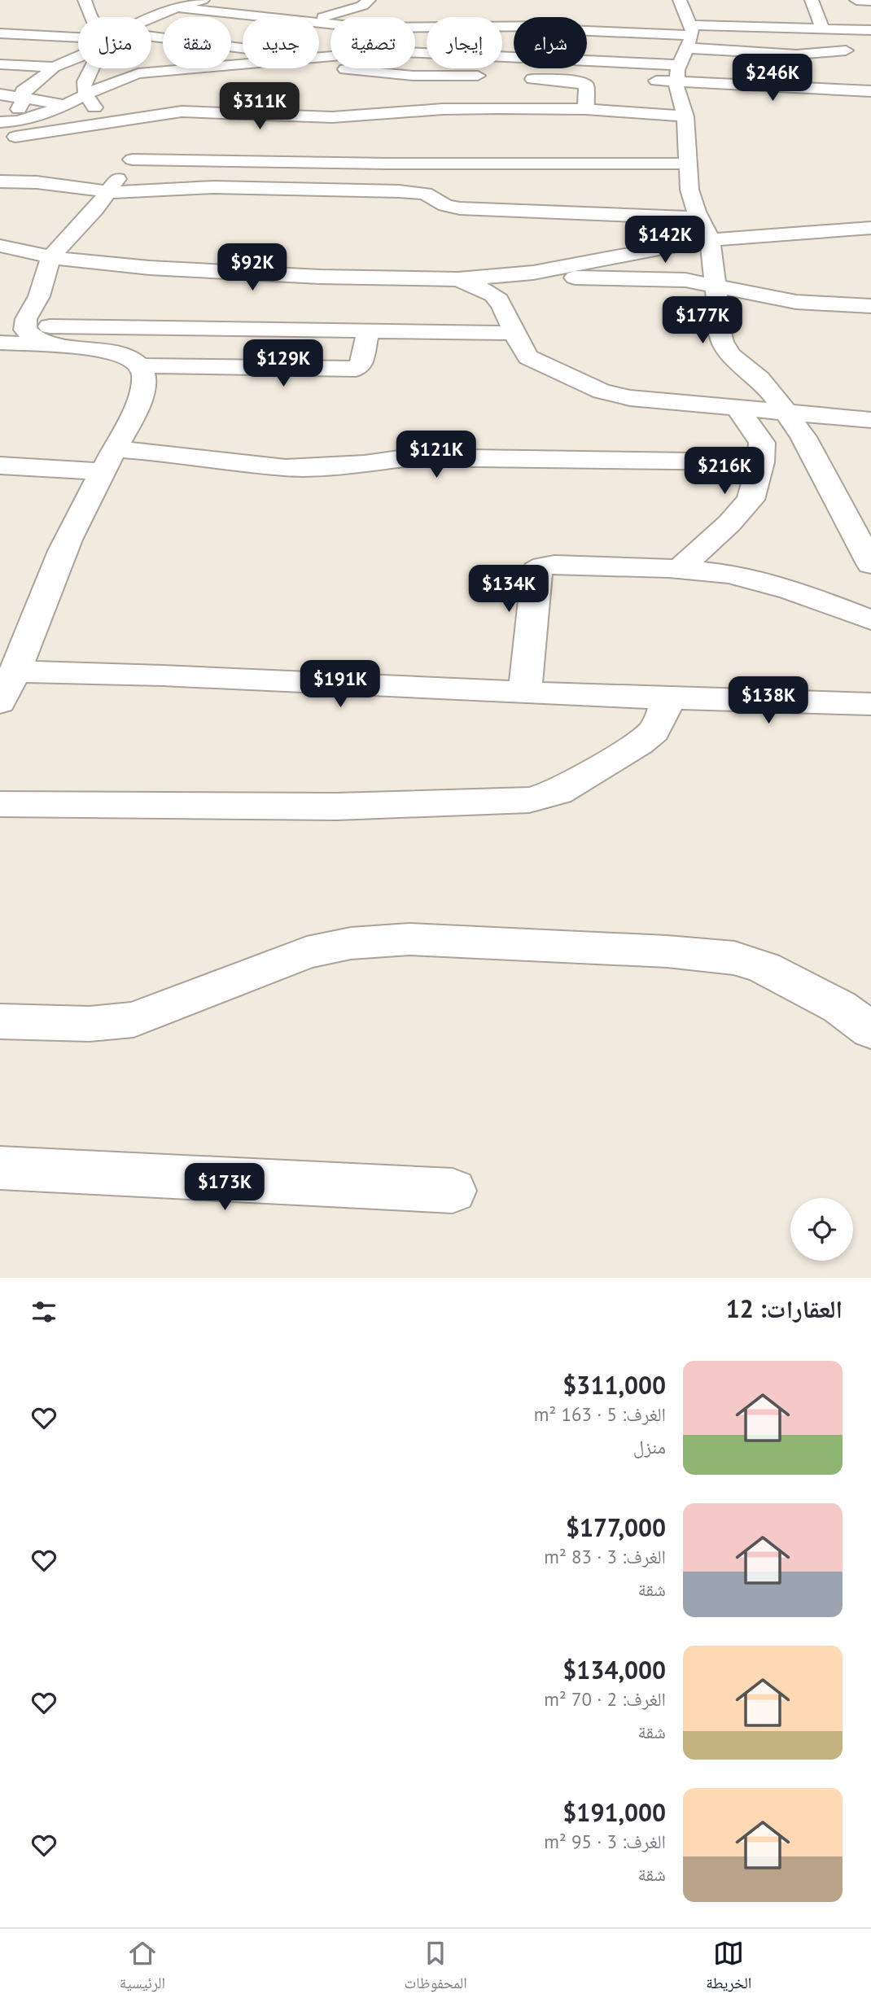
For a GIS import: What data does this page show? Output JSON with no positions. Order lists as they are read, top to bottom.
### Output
{
  "page": {
    "chip": [
      "شراء",
      "إيجار",
      "تصفية",
      "جديد",
      "شقة",
      "منزل"
    ],
    "price": [
      "$246K",
      "$311K",
      "$142K",
      "$92K",
      "$177K",
      "$129K",
      "$121K",
      "$216K",
      "$134K",
      "$191K",
      "$138K",
      "$173K"
    ],
    "heading": "العقارات: 12",
    "list": [
      {
        "name": "$311,000",
        "note": "الغرف: 5 · 163 m² · منزل"
      },
      {
        "name": "$177,000",
        "note": "الغرف: 3 · 83 m² · شقة"
      },
      {
        "name": "$134,000",
        "note": "الغرف: 2 · 70 m² · شقة"
      },
      {
        "name": "$191,000",
        "note": "الغرف: 3 · 95 m² · شقة"
      }
    ],
    "tabs": ["الخريطة", "المحفوظات", "الرئيسية"]
  }
}
